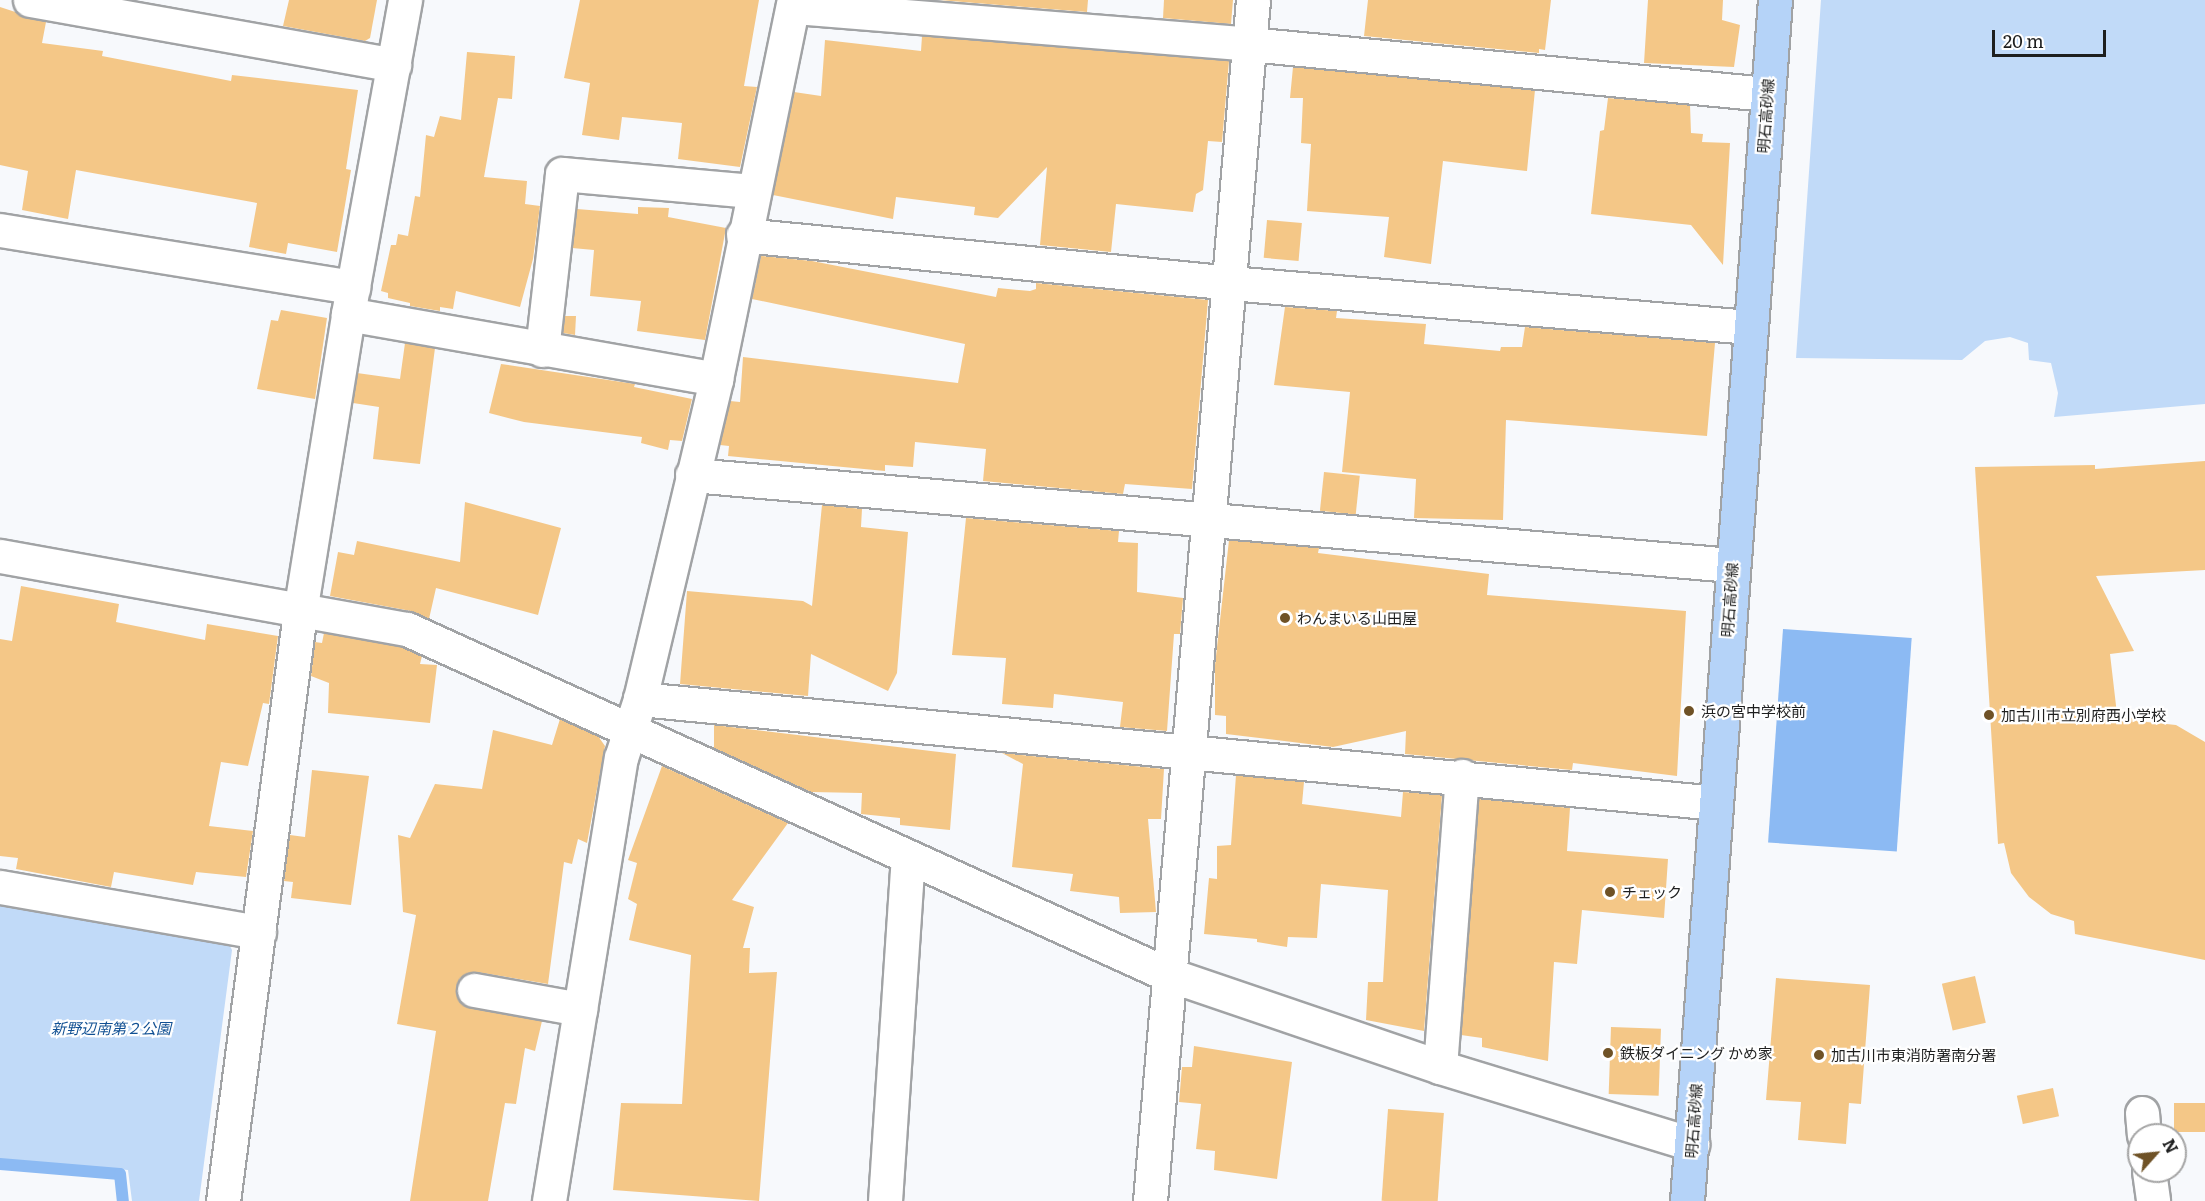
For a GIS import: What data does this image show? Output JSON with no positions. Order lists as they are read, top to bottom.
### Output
{
  "streets": {
    "main road": ["明石高砂線"]
  },
  "parks": ["新野辺南第２公園"],
  "places": [
    "わんまいる山田屋",
    "浜の宮中学校前",
    "加古川市立別府西小学校",
    "チェック",
    "鉄板ダイニング かめ家",
    "加古川市東消防署南分署"
  ],
  "scale_bar": "20 m",
  "north": "top right"
}
